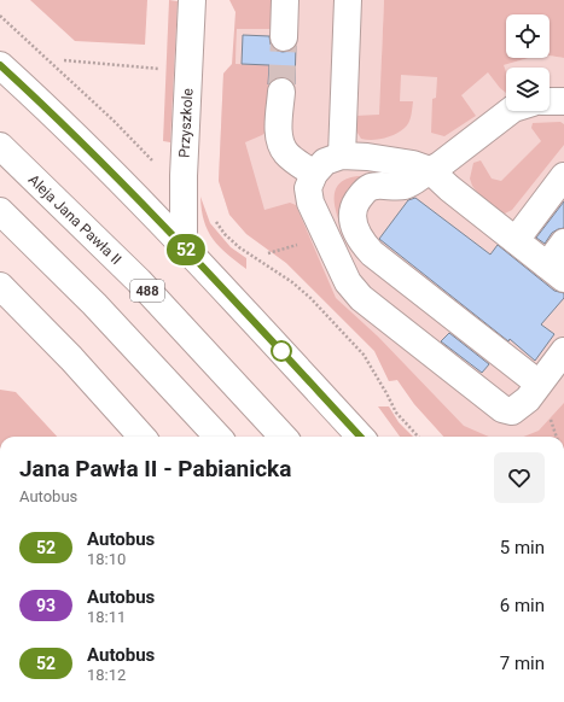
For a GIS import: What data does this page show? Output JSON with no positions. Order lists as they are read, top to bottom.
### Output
{
  "streets": {
    "main road": ["Przyszkole", "Aleja Jana Pawła II", "488"]
  },
  "lines": ["bus line 52"],
  "page": {
    "on_map": "52",
    "heading": ["Jana Pawła II - Pabianicka", "Autobus"],
    "list": [
      {
        "mark": "52",
        "name": "Autobus",
        "note": "18:10",
        "value": "5 min"
      },
      {
        "mark": "93",
        "name": "Autobus",
        "note": "18:11",
        "value": "6 min"
      },
      {
        "mark": "52",
        "name": "Autobus",
        "note": "18:12",
        "value": "7 min"
      }
    ]
  }
}
